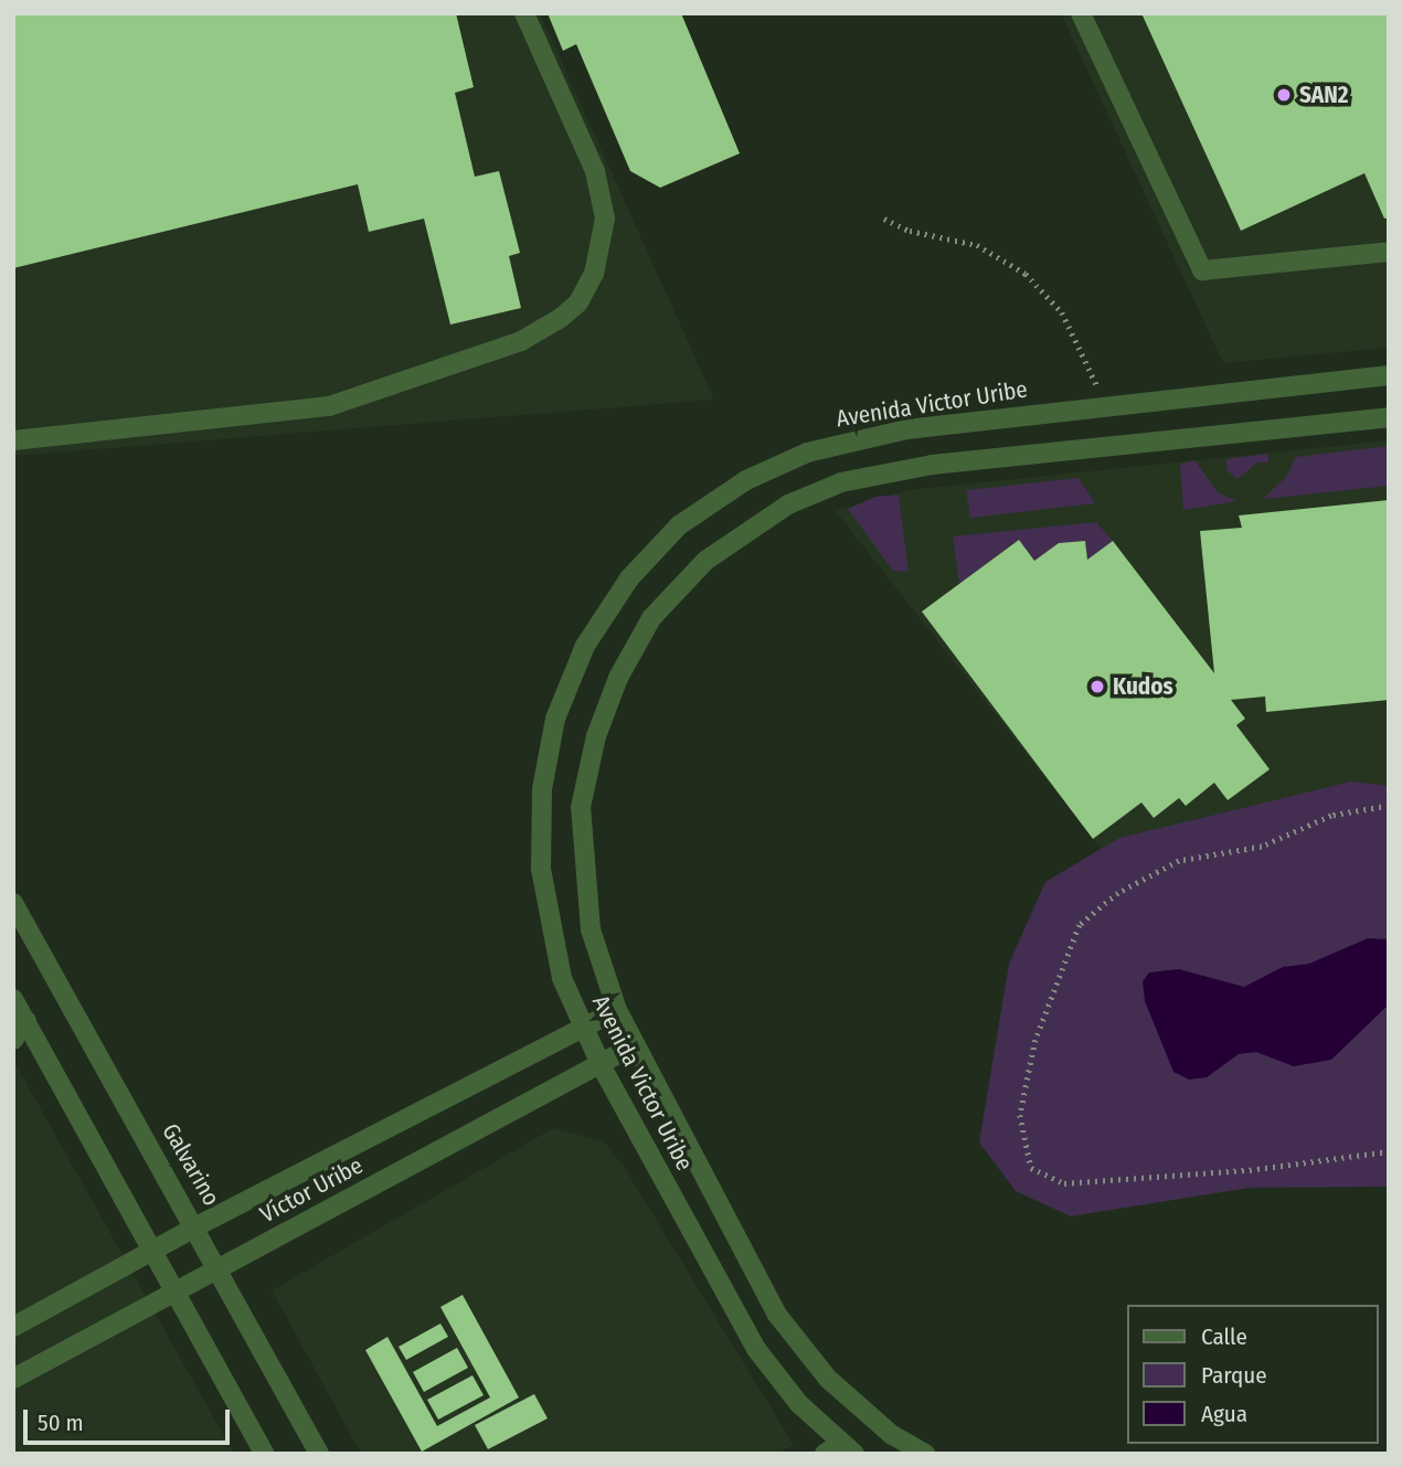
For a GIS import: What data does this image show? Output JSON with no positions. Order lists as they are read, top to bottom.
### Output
{
  "streets": {
    "street": ["Avenida Victor Uribe", "Galvarino", "Víctor Uribe"]
  },
  "crossings": [
    ["Avenida Victor Uribe", "Víctor Uribe"],
    ["Galvarino", "Víctor Uribe"]
  ],
  "places": ["SAN2", "Kudos"],
  "legend": ["Calle", "Parque", "Agua"],
  "scale_bar": "50 m"
}
